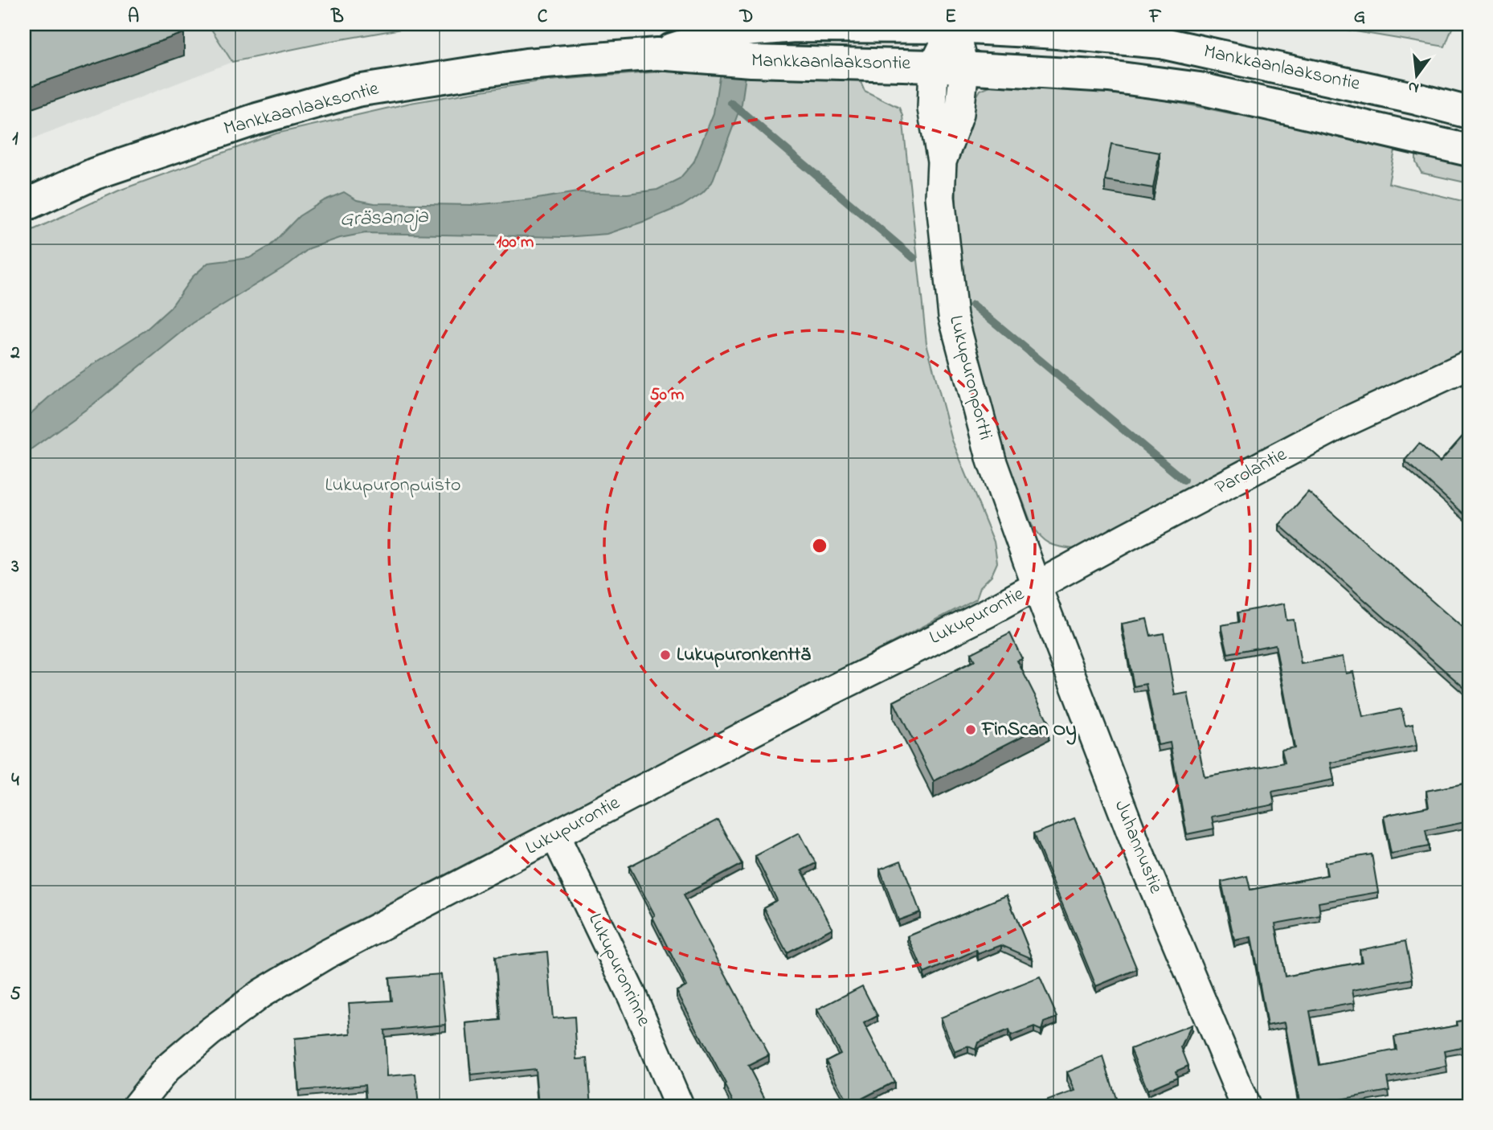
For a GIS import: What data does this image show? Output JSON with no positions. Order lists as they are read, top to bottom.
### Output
{
  "streets": {
    "main road": ["Mankkaanlaaksontie"],
    "street": [
      "Lukupuronportti",
      "Parolantie",
      "Lukupurontie",
      "Juhannustie",
      "Lukupuronrinne"
    ]
  },
  "crossings": [
    ["Mankkaanlaaksontie", "Lukupuronportti"],
    ["Lukupuronportti", "Parolantie"],
    ["Lukupuronportti", "Lukupurontie"],
    ["Lukupuronportti", "Juhannustie"],
    ["Parolantie", "Lukupurontie"],
    ["Parolantie", "Juhannustie"],
    ["Lukupurontie", "Juhannustie"],
    ["Lukupurontie", "Lukupuronrinne"]
  ],
  "water": ["Gräsanoja"],
  "parks": ["Lukupuronpuisto"],
  "places": ["Lukupuronkenttä", "FinScan Oy"],
  "north": "bottom",
  "grid": {
    "columns": [
      "A",
      "B",
      "C",
      "D",
      "E",
      "F",
      "G"
    ],
    "rows": [
      "1",
      "2",
      "3",
      "4",
      "5"
    ]
  },
  "rings": ["100 m", "50 m"]
}
